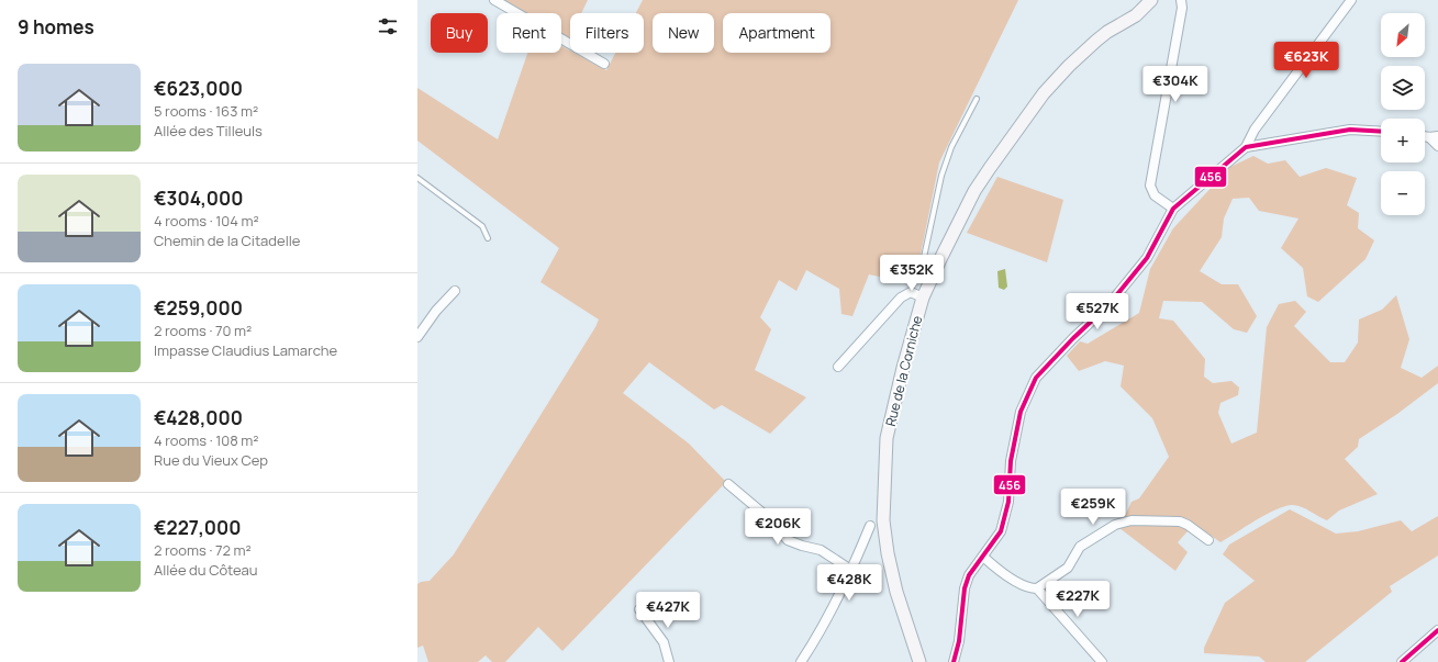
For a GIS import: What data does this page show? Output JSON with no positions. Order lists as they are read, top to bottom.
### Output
{
  "streets": {
    "main road": ["Rue de la Corniche"]
  },
  "lines": ["transit line 456"],
  "north": "bottom left",
  "page": {
    "heading": "9 homes",
    "map_buttons": ["+", "−"],
    "chip": [
      "Buy",
      "Rent",
      "Filters",
      "New",
      "Apartment"
    ],
    "price": [
      "€623K",
      "€304K",
      "€352K",
      "€527K",
      "€259K",
      "€206K",
      "€428K",
      "€227K",
      "€427K"
    ],
    "list": [
      {
        "name": "€623,000",
        "note": "5 rooms · 163 m² · Allée des Tilleuls"
      },
      {
        "name": "€304,000",
        "note": "4 rooms · 104 m² · Chemin de la Citadelle"
      },
      {
        "name": "€259,000",
        "note": "2 rooms · 70 m² · Impasse Claudius Lamarche"
      },
      {
        "name": "€428,000",
        "note": "4 rooms · 108 m² · Rue du Vieux Cep"
      },
      {
        "name": "€227,000",
        "note": "2 rooms · 72 m² · Allée du Côteau"
      }
    ]
  }
}
